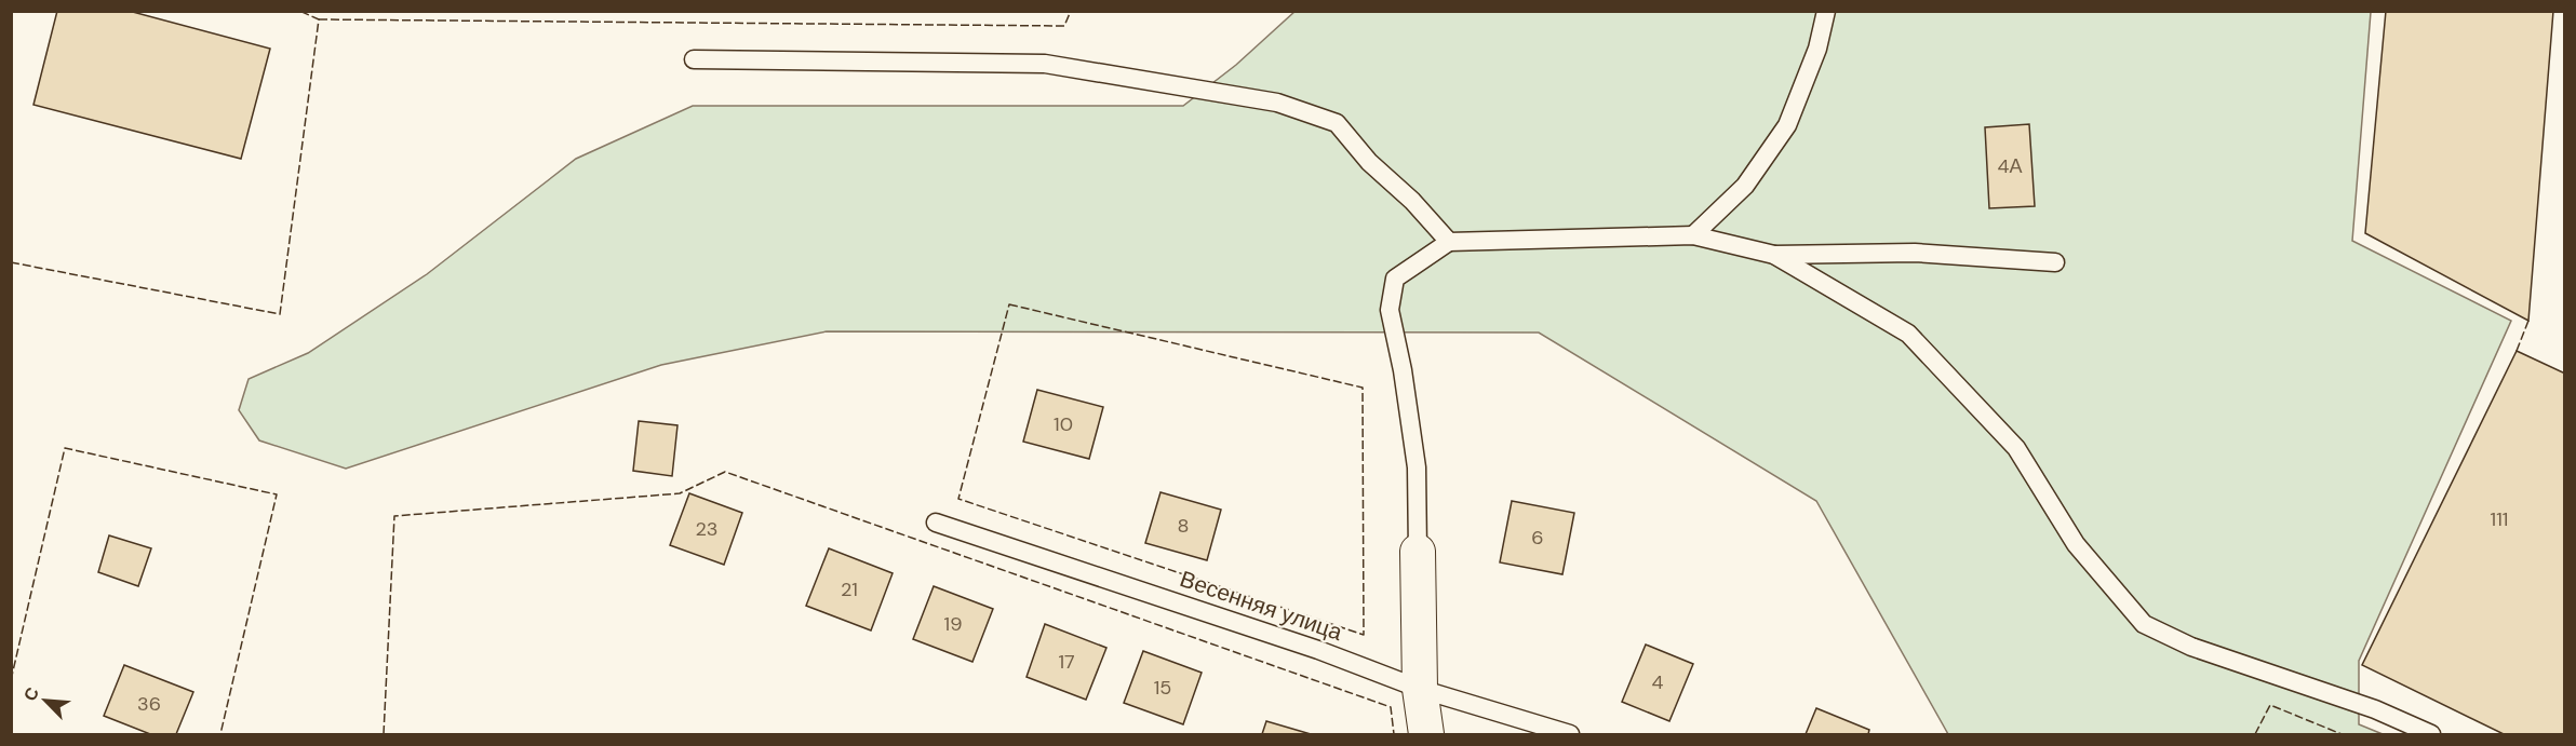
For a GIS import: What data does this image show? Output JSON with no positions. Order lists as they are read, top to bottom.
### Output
{
  "streets": {
    "lane": ["Весенняя улица"]
  },
  "house_numbers": [
    "4А",
    "10",
    "111",
    "8",
    "23",
    "6",
    "21",
    "19",
    "17",
    "4",
    "15",
    "36"
  ],
  "north": "top left"
}
